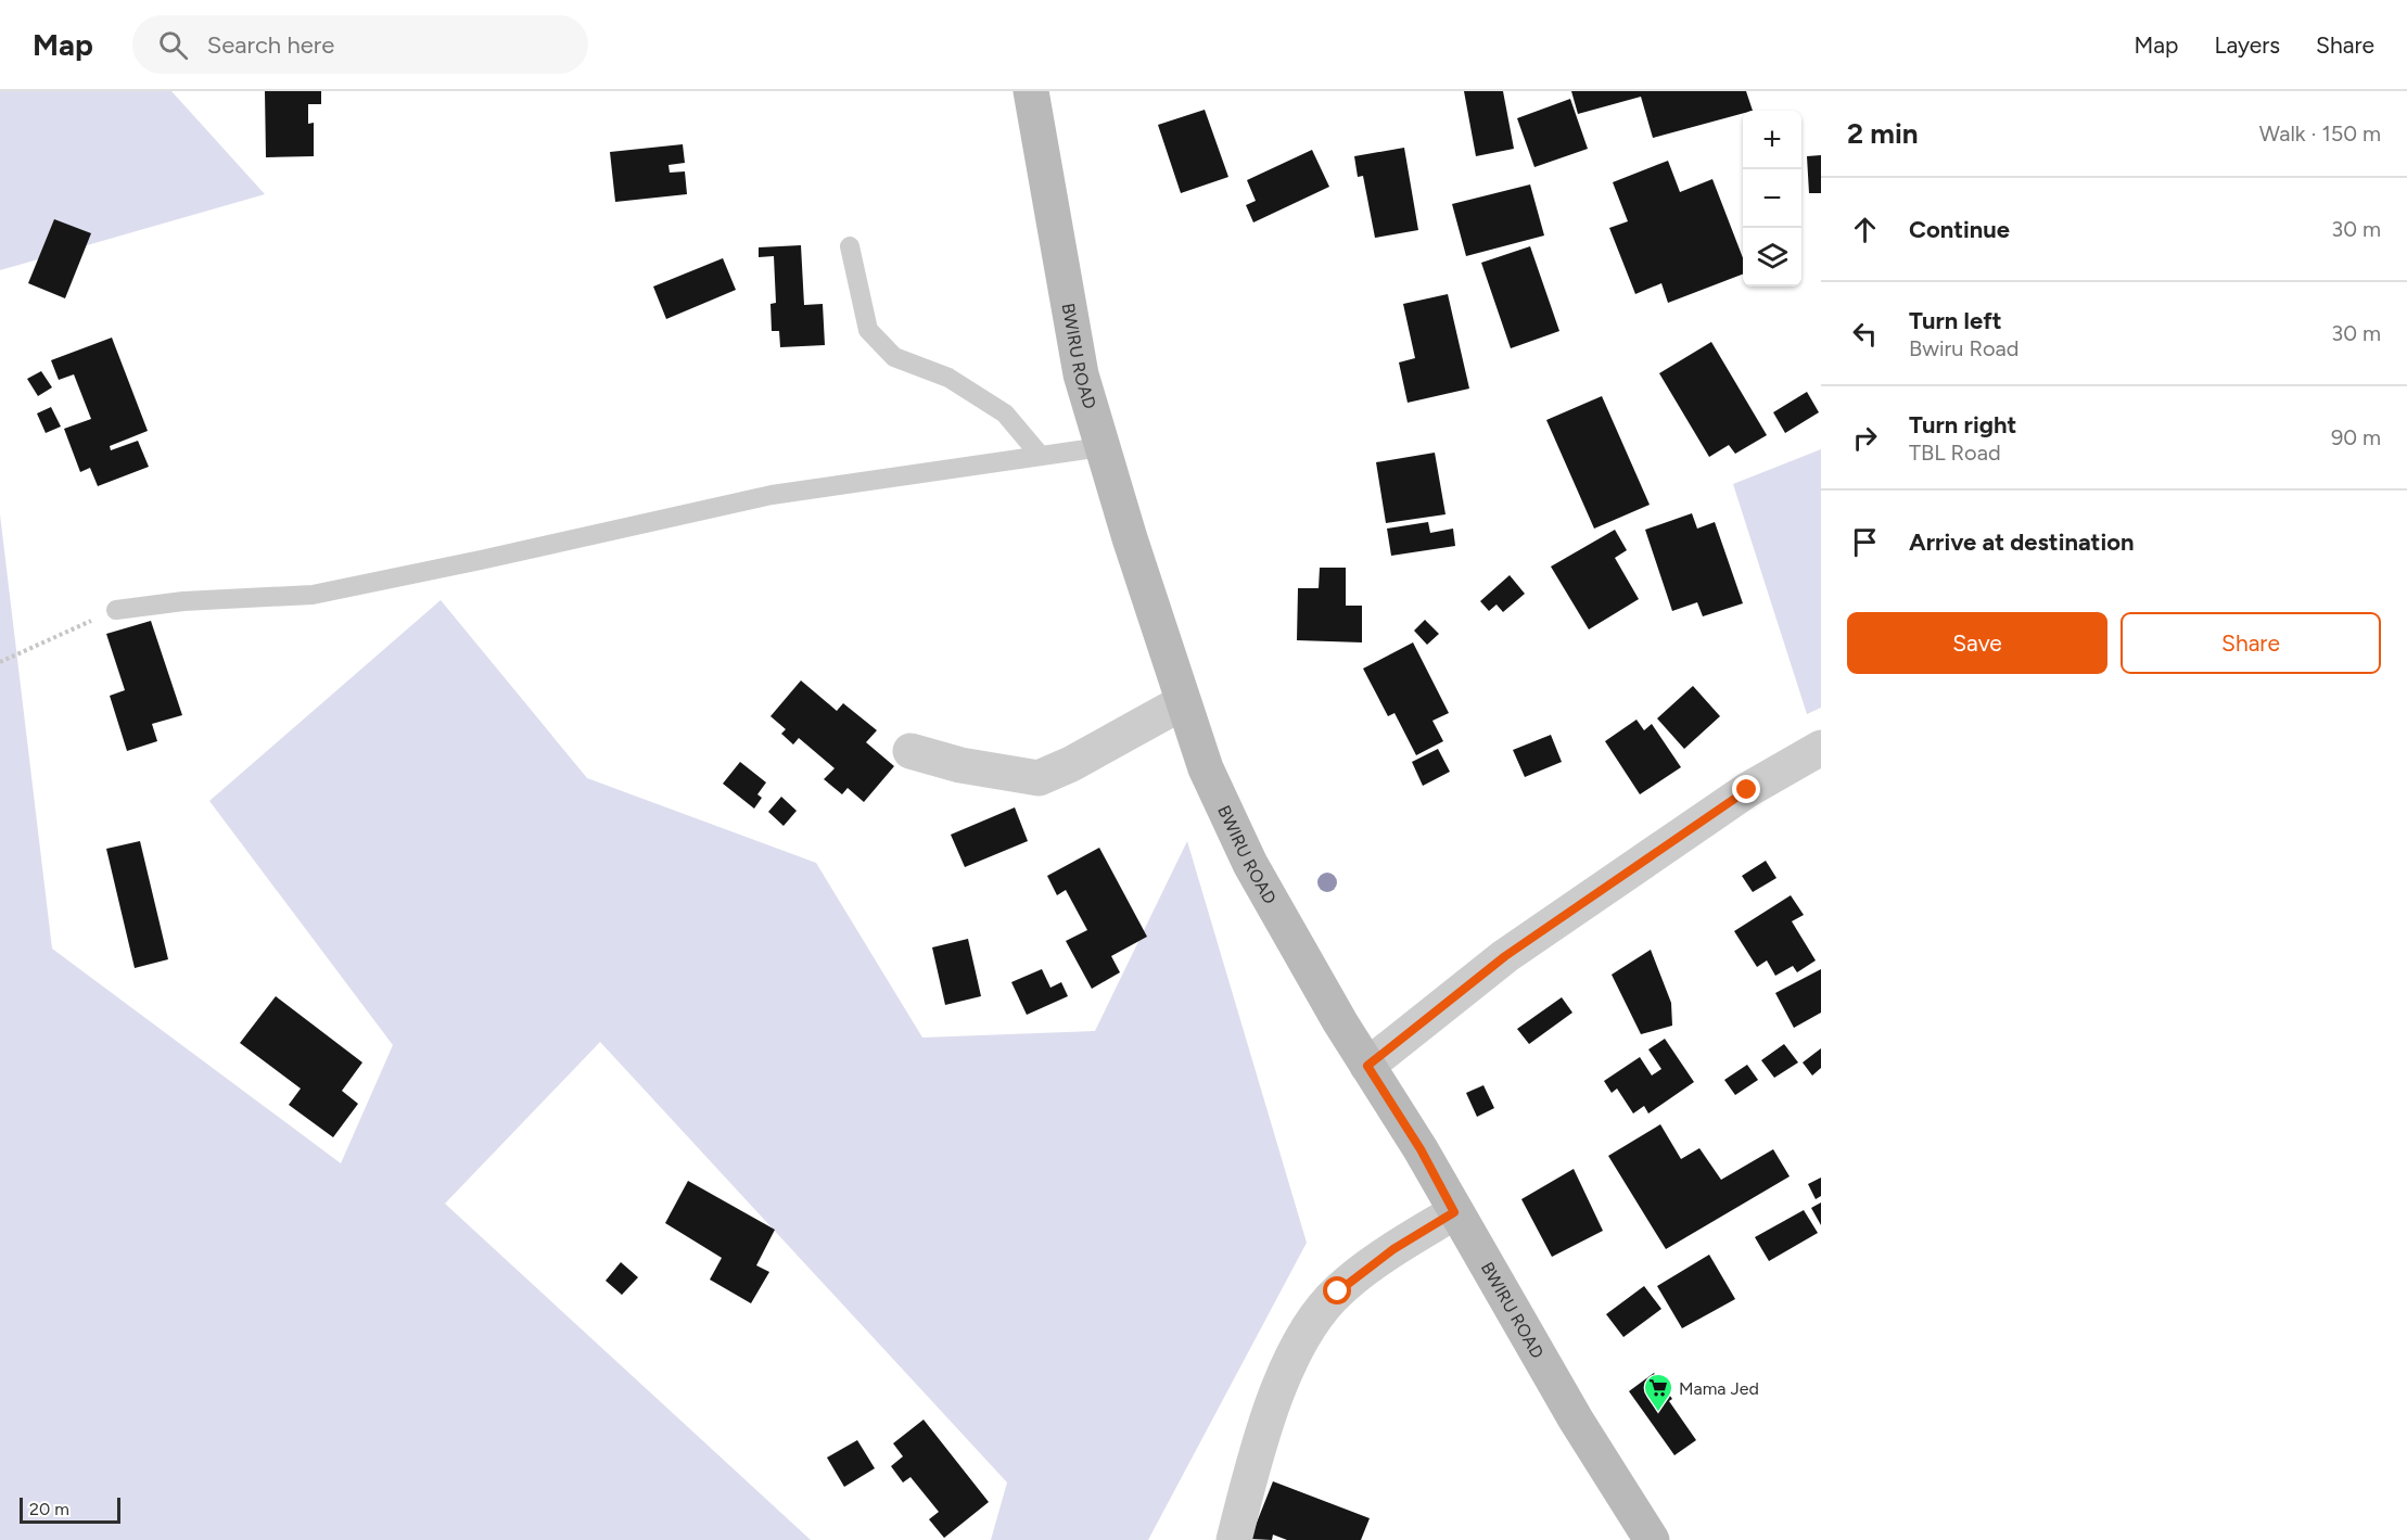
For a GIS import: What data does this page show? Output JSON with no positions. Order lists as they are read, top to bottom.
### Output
{
  "streets": {
    "main road": ["BWIRU ROAD"]
  },
  "places": {
    "supermarket": ["Mama Jed"]
  },
  "scale_bar": "20 m",
  "page": {
    "header": "Map",
    "search": "Search here",
    "nav": ["Map", "Layers", "Share"],
    "heading": ["2 min", "Walk · 150 m"],
    "map_buttons": ["+", "−"],
    "list": [
      ["Continue", "30 m"],
      ["Turn left", "Bwiru Road", "30 m"],
      ["Turn right", "TBL Road", "90 m"],
      "Arrive at destination"
    ],
    "buttons": ["Save", "Share"],
    "scale": "20 m"
  }
}
